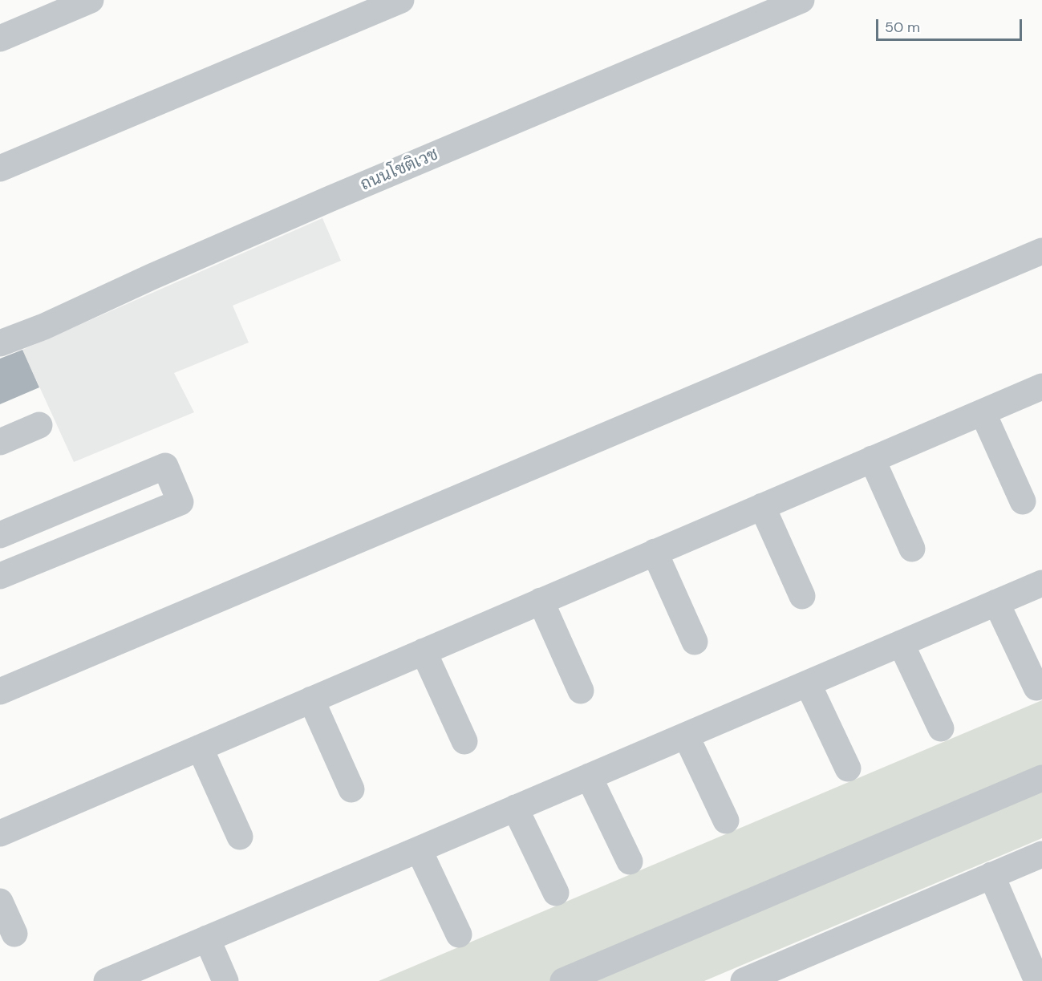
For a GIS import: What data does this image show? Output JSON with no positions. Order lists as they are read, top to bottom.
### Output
{
  "streets": {
    "street": ["ถนนโชติเวช"]
  },
  "scale_bar": "50 m"
}
